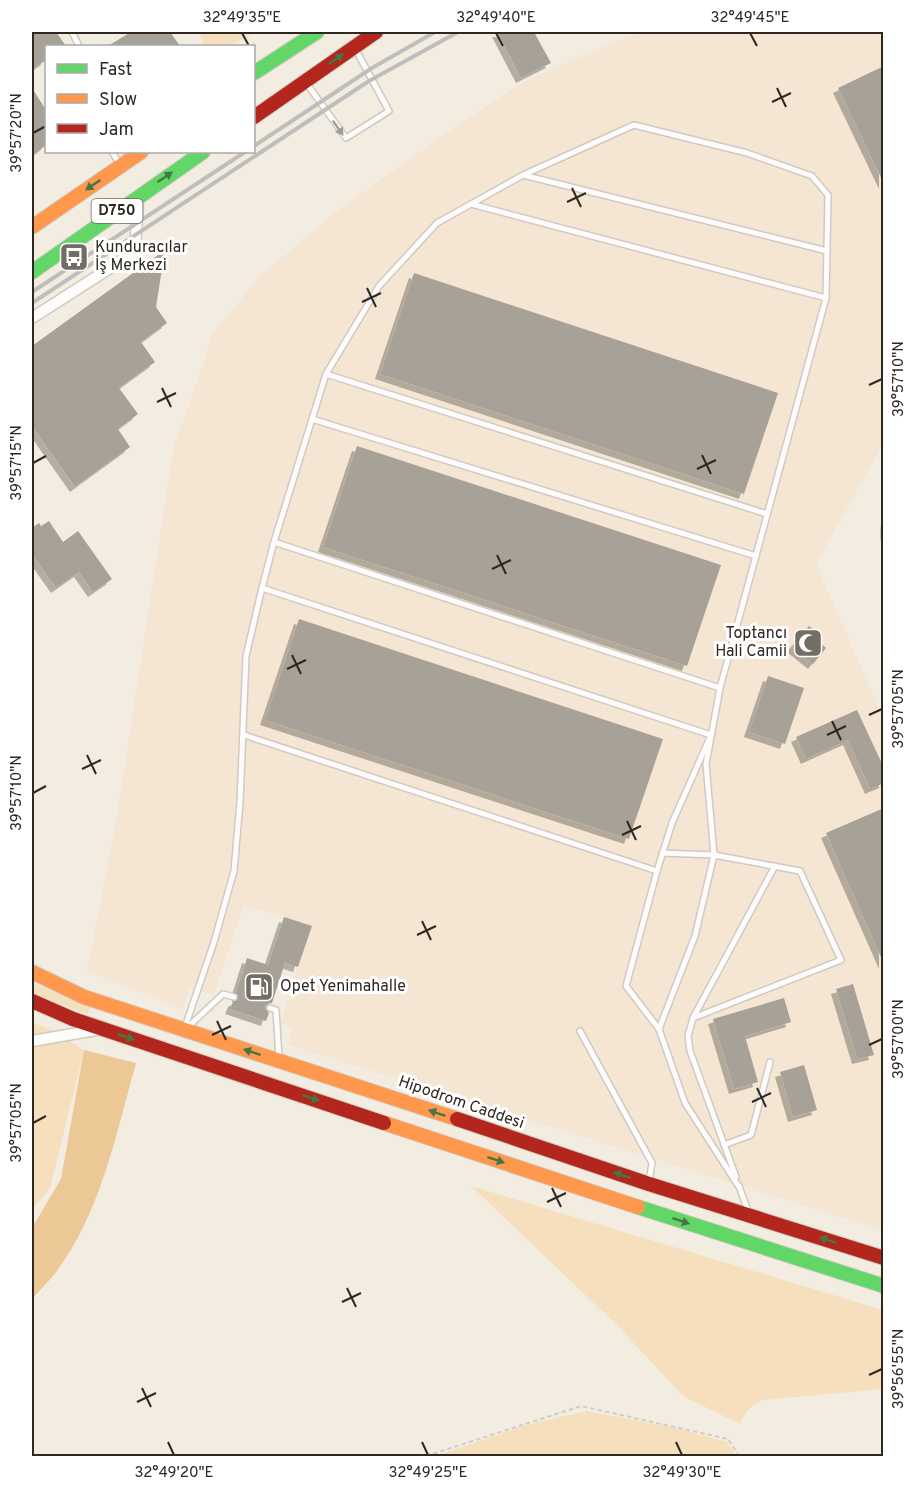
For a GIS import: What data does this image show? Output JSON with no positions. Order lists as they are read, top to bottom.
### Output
{
  "streets": {
    "main road": ["D750", "Hipodrom Caddesi"]
  },
  "places": {
    "bus stop": ["Kunduracılar İş Merkezi"],
    "mosque": ["Toptancı Hali Camii"],
    "fuel station": ["Opet Yenimahalle"]
  },
  "legend": ["Fast", "Slow", "Jam"],
  "coordinates": [
    "32°49'35\"E",
    "32°49'40\"E",
    "32°49'45\"E",
    "39°57'20\"N",
    "39°57'10\"N",
    "39°57'15\"N",
    "39°57'05\"N",
    "39°57'00\"N",
    "39°56'55\"N",
    "32°49'20\"E",
    "32°49'25\"E",
    "32°49'30\"E"
  ]
}
